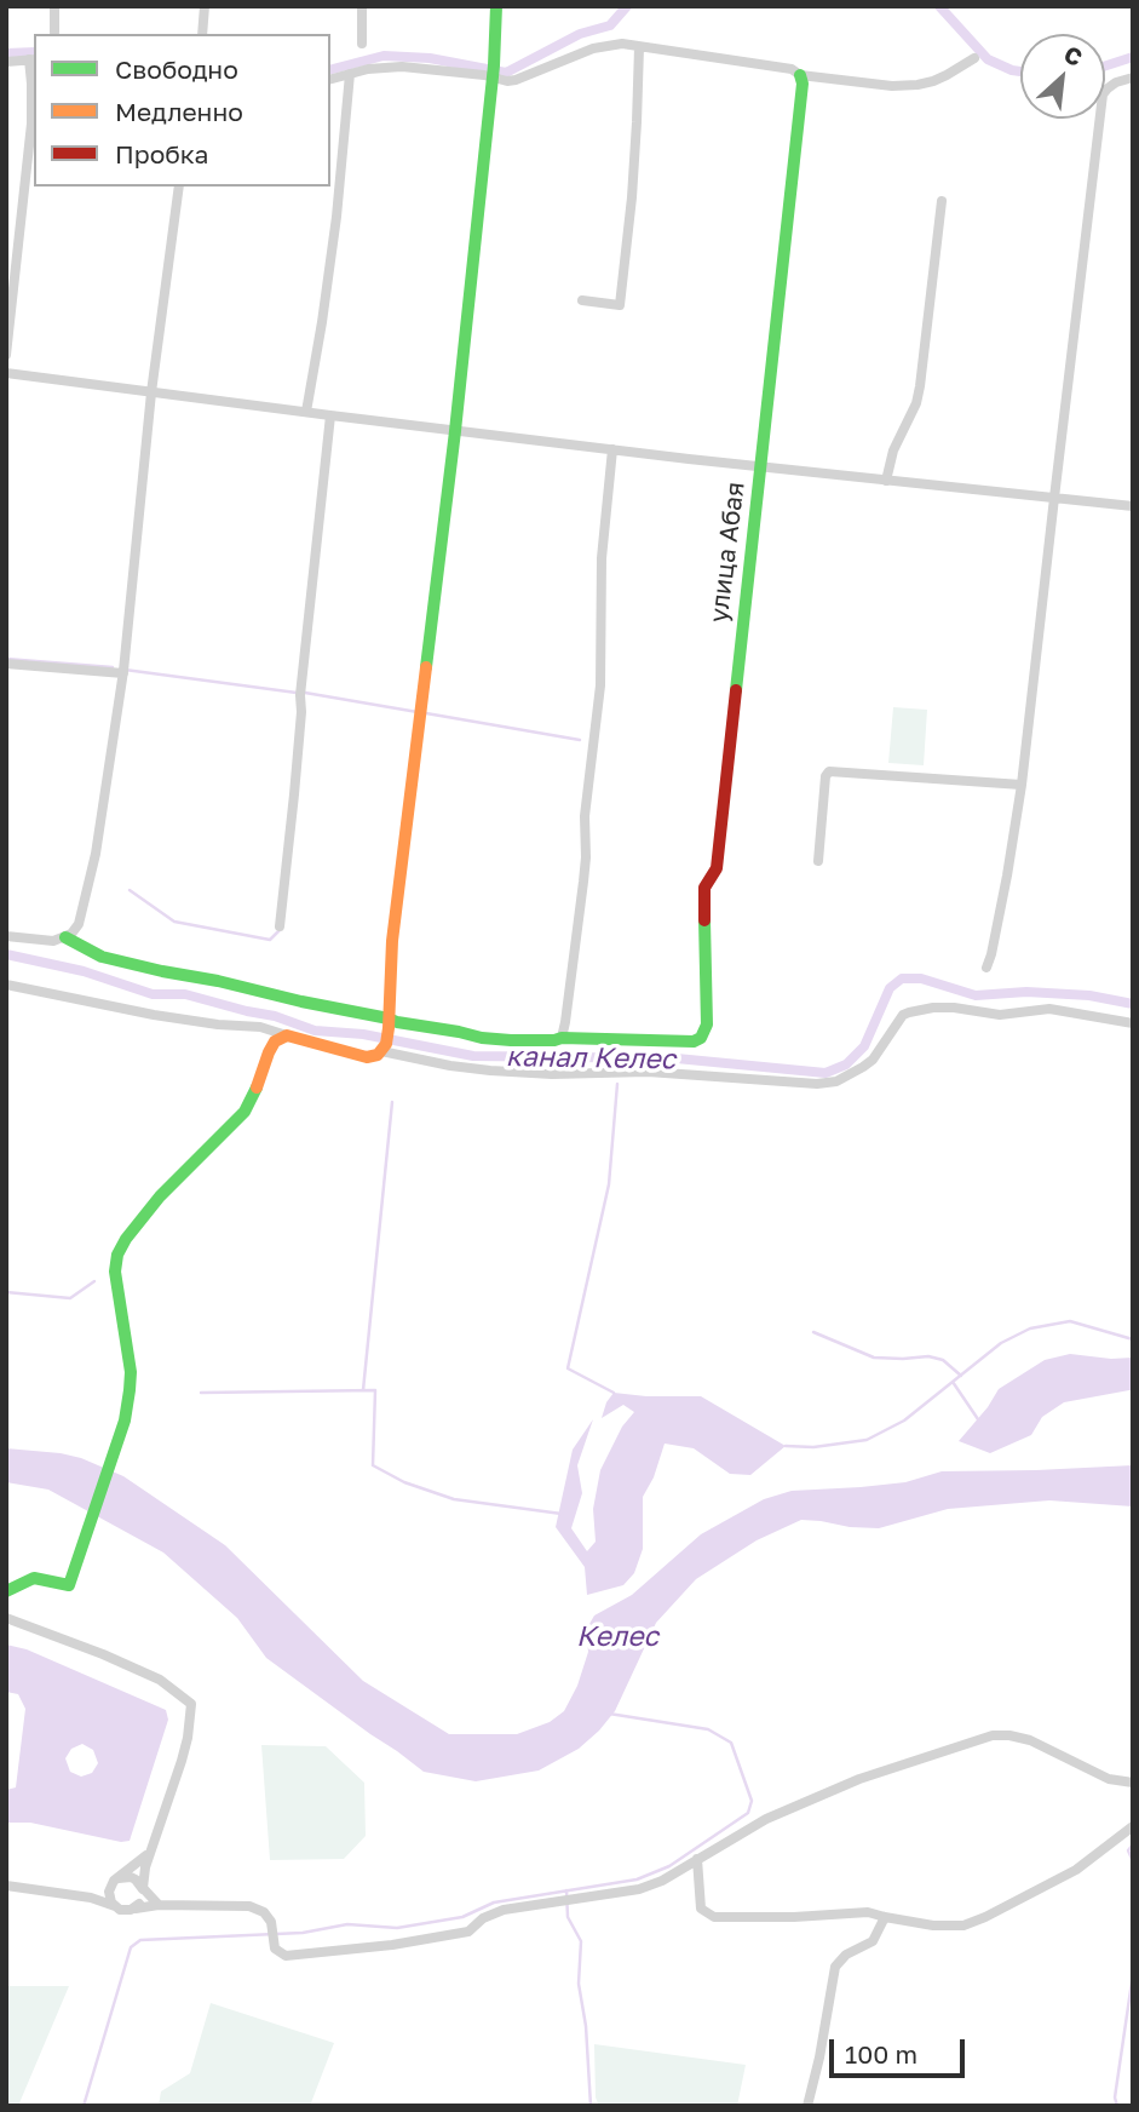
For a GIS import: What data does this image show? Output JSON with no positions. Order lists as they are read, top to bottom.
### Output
{
  "streets": {
    "street": ["улица Абая"]
  },
  "water": ["канал Келес", "Келес"],
  "legend": ["Свободно", "Медленно", "Пробка"],
  "scale_bar": "100 m",
  "north": "top right"
}
